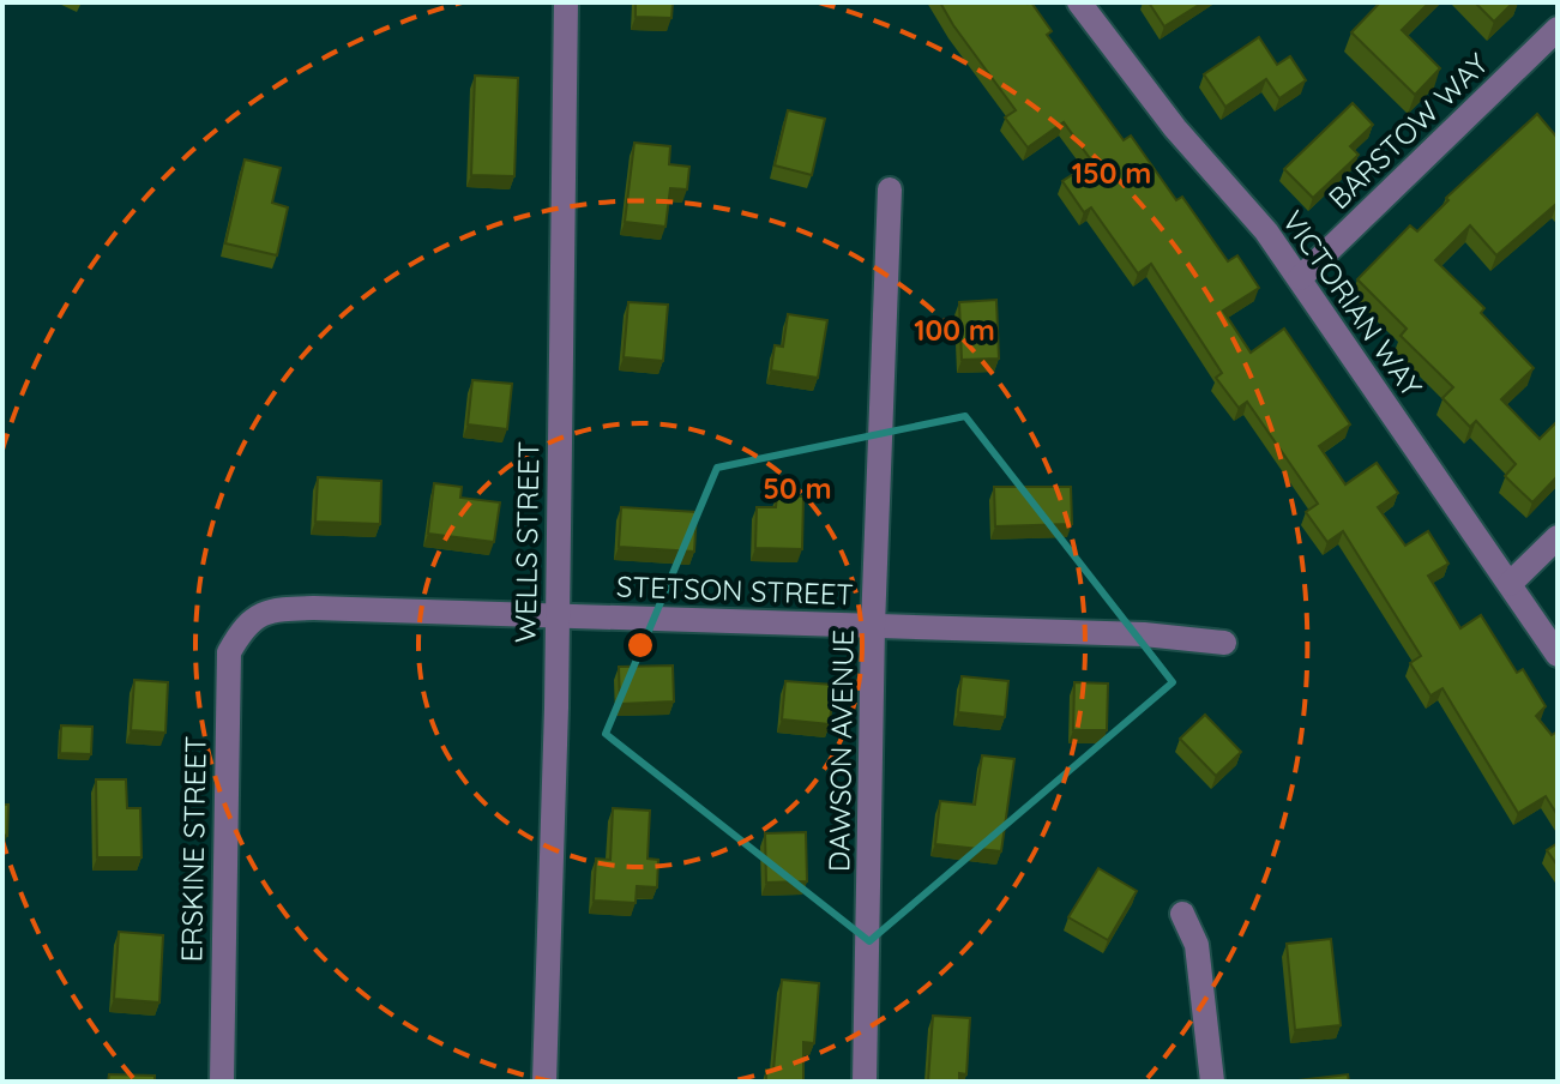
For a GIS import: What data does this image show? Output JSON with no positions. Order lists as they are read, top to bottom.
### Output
{
  "streets": {
    "street": [
      "BARSTOW WAY",
      "VICTORIAN WAY",
      "WELLS STREET",
      "STETSON STREET",
      "DAWSON AVENUE",
      "ERSKINE STREET"
    ]
  },
  "crossings": [
    ["BARSTOW WAY", "VICTORIAN WAY"],
    ["WELLS STREET", "STETSON STREET"],
    ["STETSON STREET", "DAWSON AVENUE"],
    ["STETSON STREET", "ERSKINE STREET"]
  ],
  "rings": ["150 m", "100 m", "50 m"]
}
